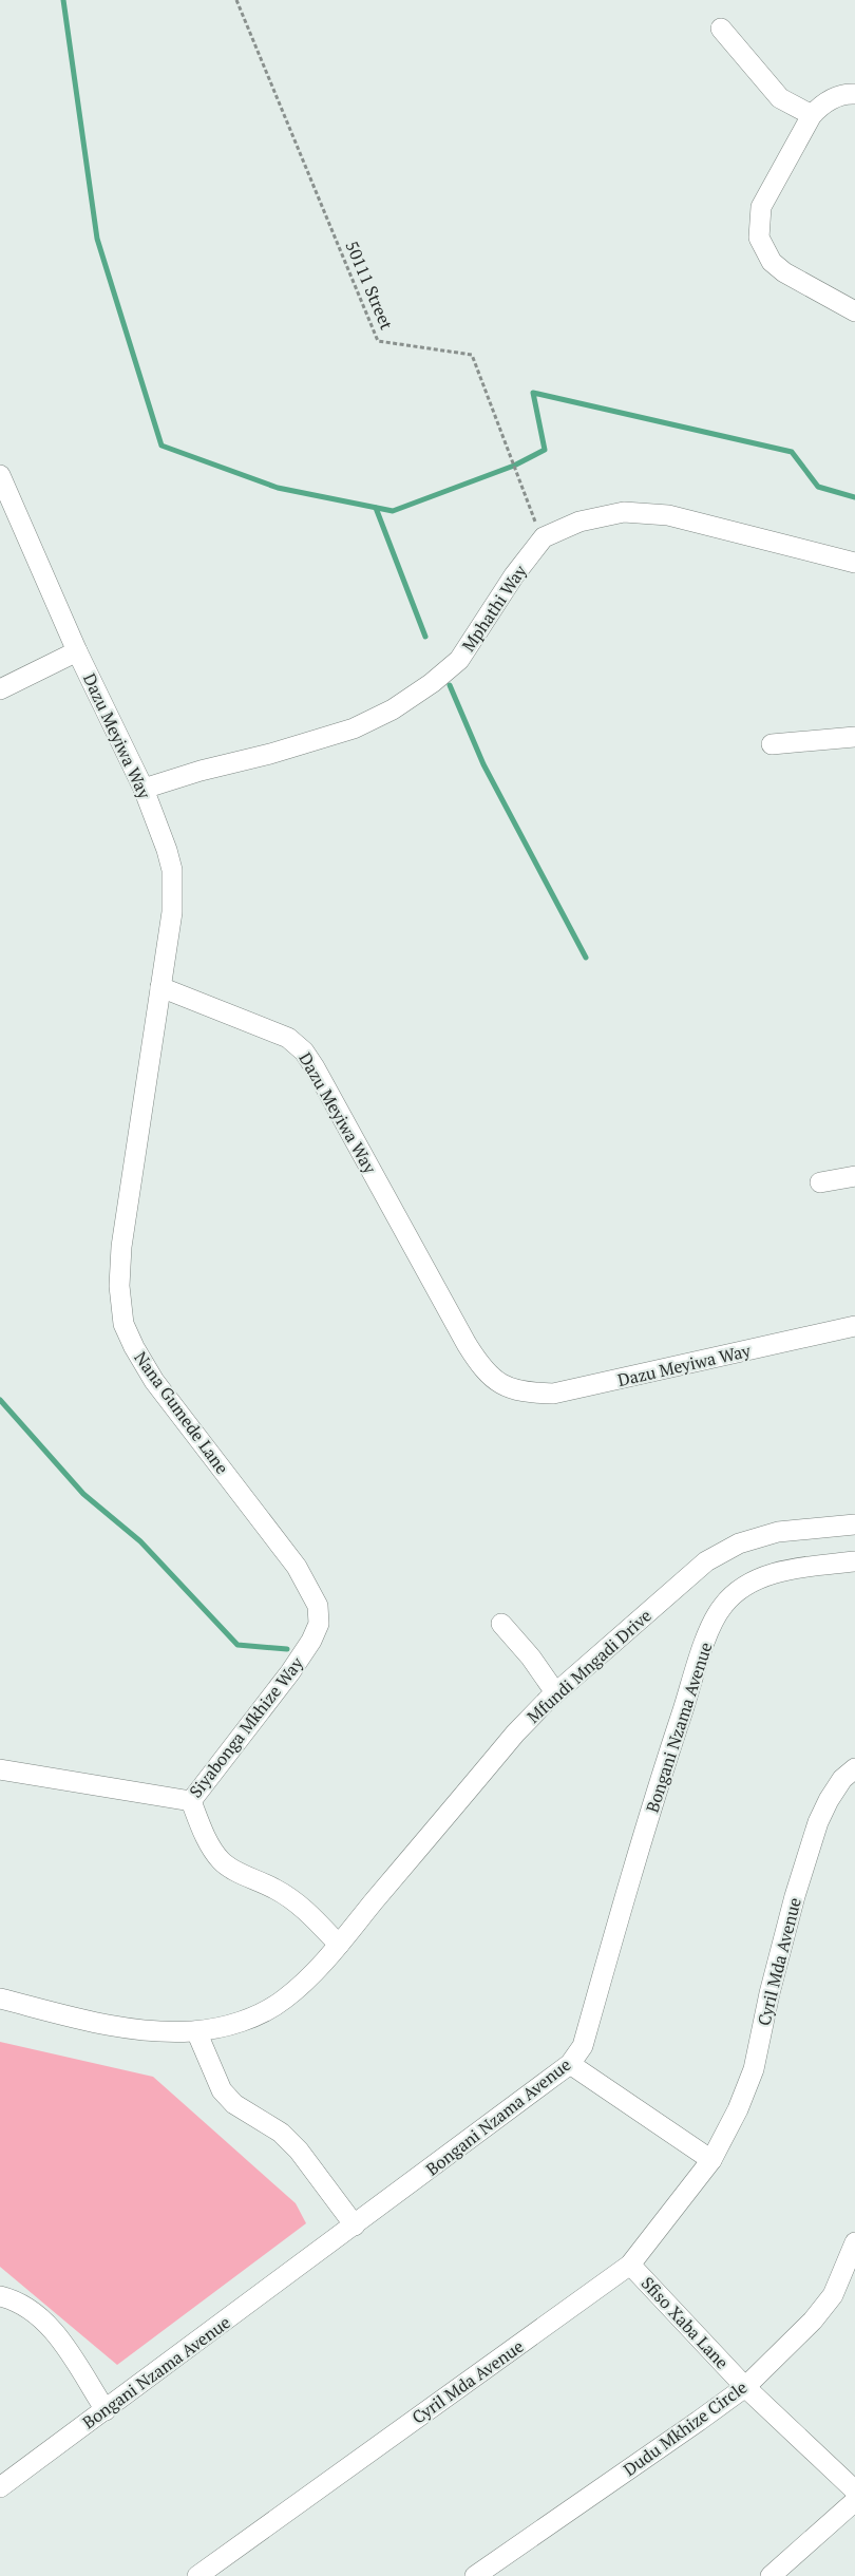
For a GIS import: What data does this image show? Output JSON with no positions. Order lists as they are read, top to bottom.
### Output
{
  "streets": {
    "street": [
      "Mphathi Way",
      "Dazu Meyiwa Way",
      "Nana Gumede Lane",
      "Mfundi Mngadi Drive",
      "Siyabonga Mkhize Way",
      "Bongani Nzama Avenue",
      "Cyril Mda Avenue",
      "Sfiso Xaba Lane",
      "Dudu Mkhize Circle"
    ],
    "path": ["50111 Street"]
  },
  "crossings": [
    ["50111 Street", "Mphathi Way"],
    ["Mphathi Way", "Dazu Meyiwa Way"],
    ["Dazu Meyiwa Way", "Nana Gumede Lane"],
    ["Nana Gumede Lane", "Siyabonga Mkhize Way"],
    ["Cyril Mda Avenue", "Sfiso Xaba Lane"],
    ["Sfiso Xaba Lane", "Dudu Mkhize Circle"]
  ]
}
